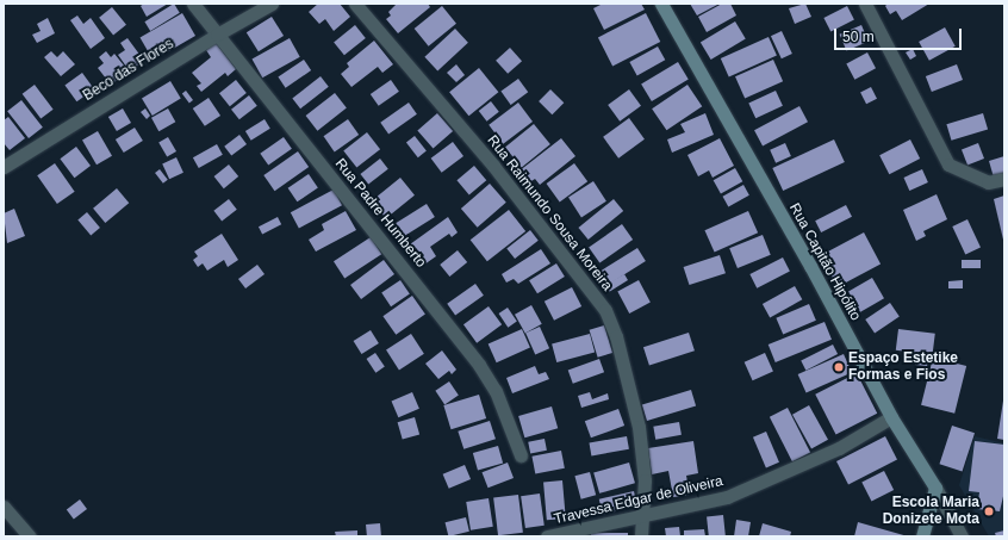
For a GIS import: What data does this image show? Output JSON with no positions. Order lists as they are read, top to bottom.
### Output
{
  "streets": {
    "main road": ["Rua Capitão Hipólito"],
    "street": [
      "Beco das Flores",
      "Rua Padre Humberto",
      "Rua Raimundo Sousa Moreira",
      "Travessa Edgar de Oliveira"
    ]
  },
  "crossings": [
    ["Beco das Flores", "Rua Padre Humberto"],
    ["Rua Raimundo Sousa Moreira", "Travessa Edgar de Oliveira"],
    ["Rua Capitão Hipólito", "Travessa Edgar de Oliveira"]
  ],
  "places": ["Espaço Estetike Formas e Fios", "Escola Maria Donizete Mota"],
  "scale_bar": "50 m"
}
